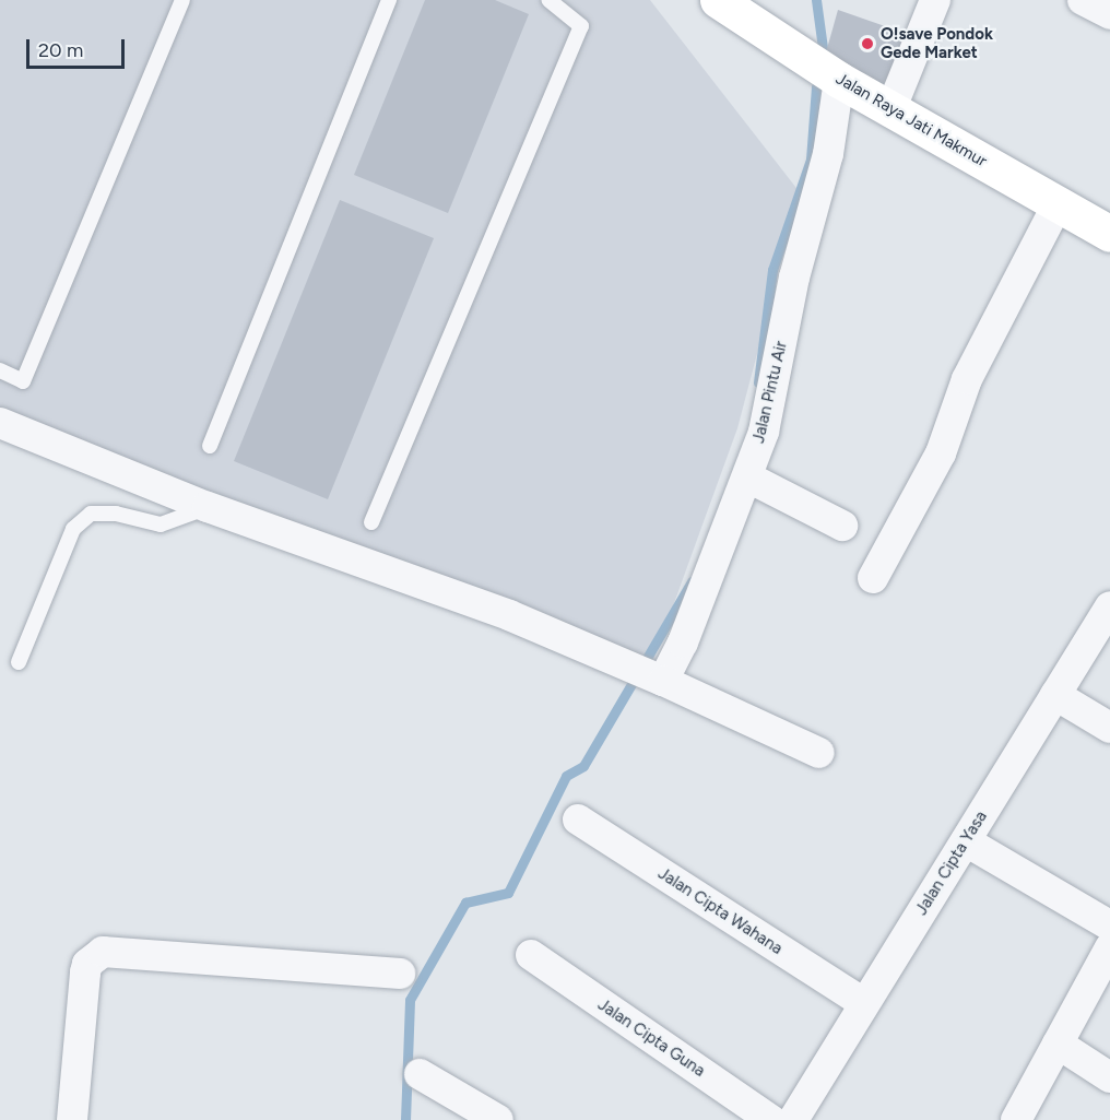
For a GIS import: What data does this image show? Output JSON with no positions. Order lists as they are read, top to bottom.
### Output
{
  "streets": {
    "main road": ["Jalan Raya Jati Makmur"],
    "street": [
      "Jalan Pintu Air",
      "Jalan Cipta Yasa",
      "Jalan Cipta Wahana",
      "Jalan Cipta Guna"
    ]
  },
  "crossings": [
    ["Jalan Raya Jati Makmur", "Jalan Pintu Air"],
    ["Jalan Cipta Yasa", "Jalan Cipta Wahana"]
  ],
  "places": ["O!save Pondok Gede Market"],
  "scale_bar": "20 m"
}
